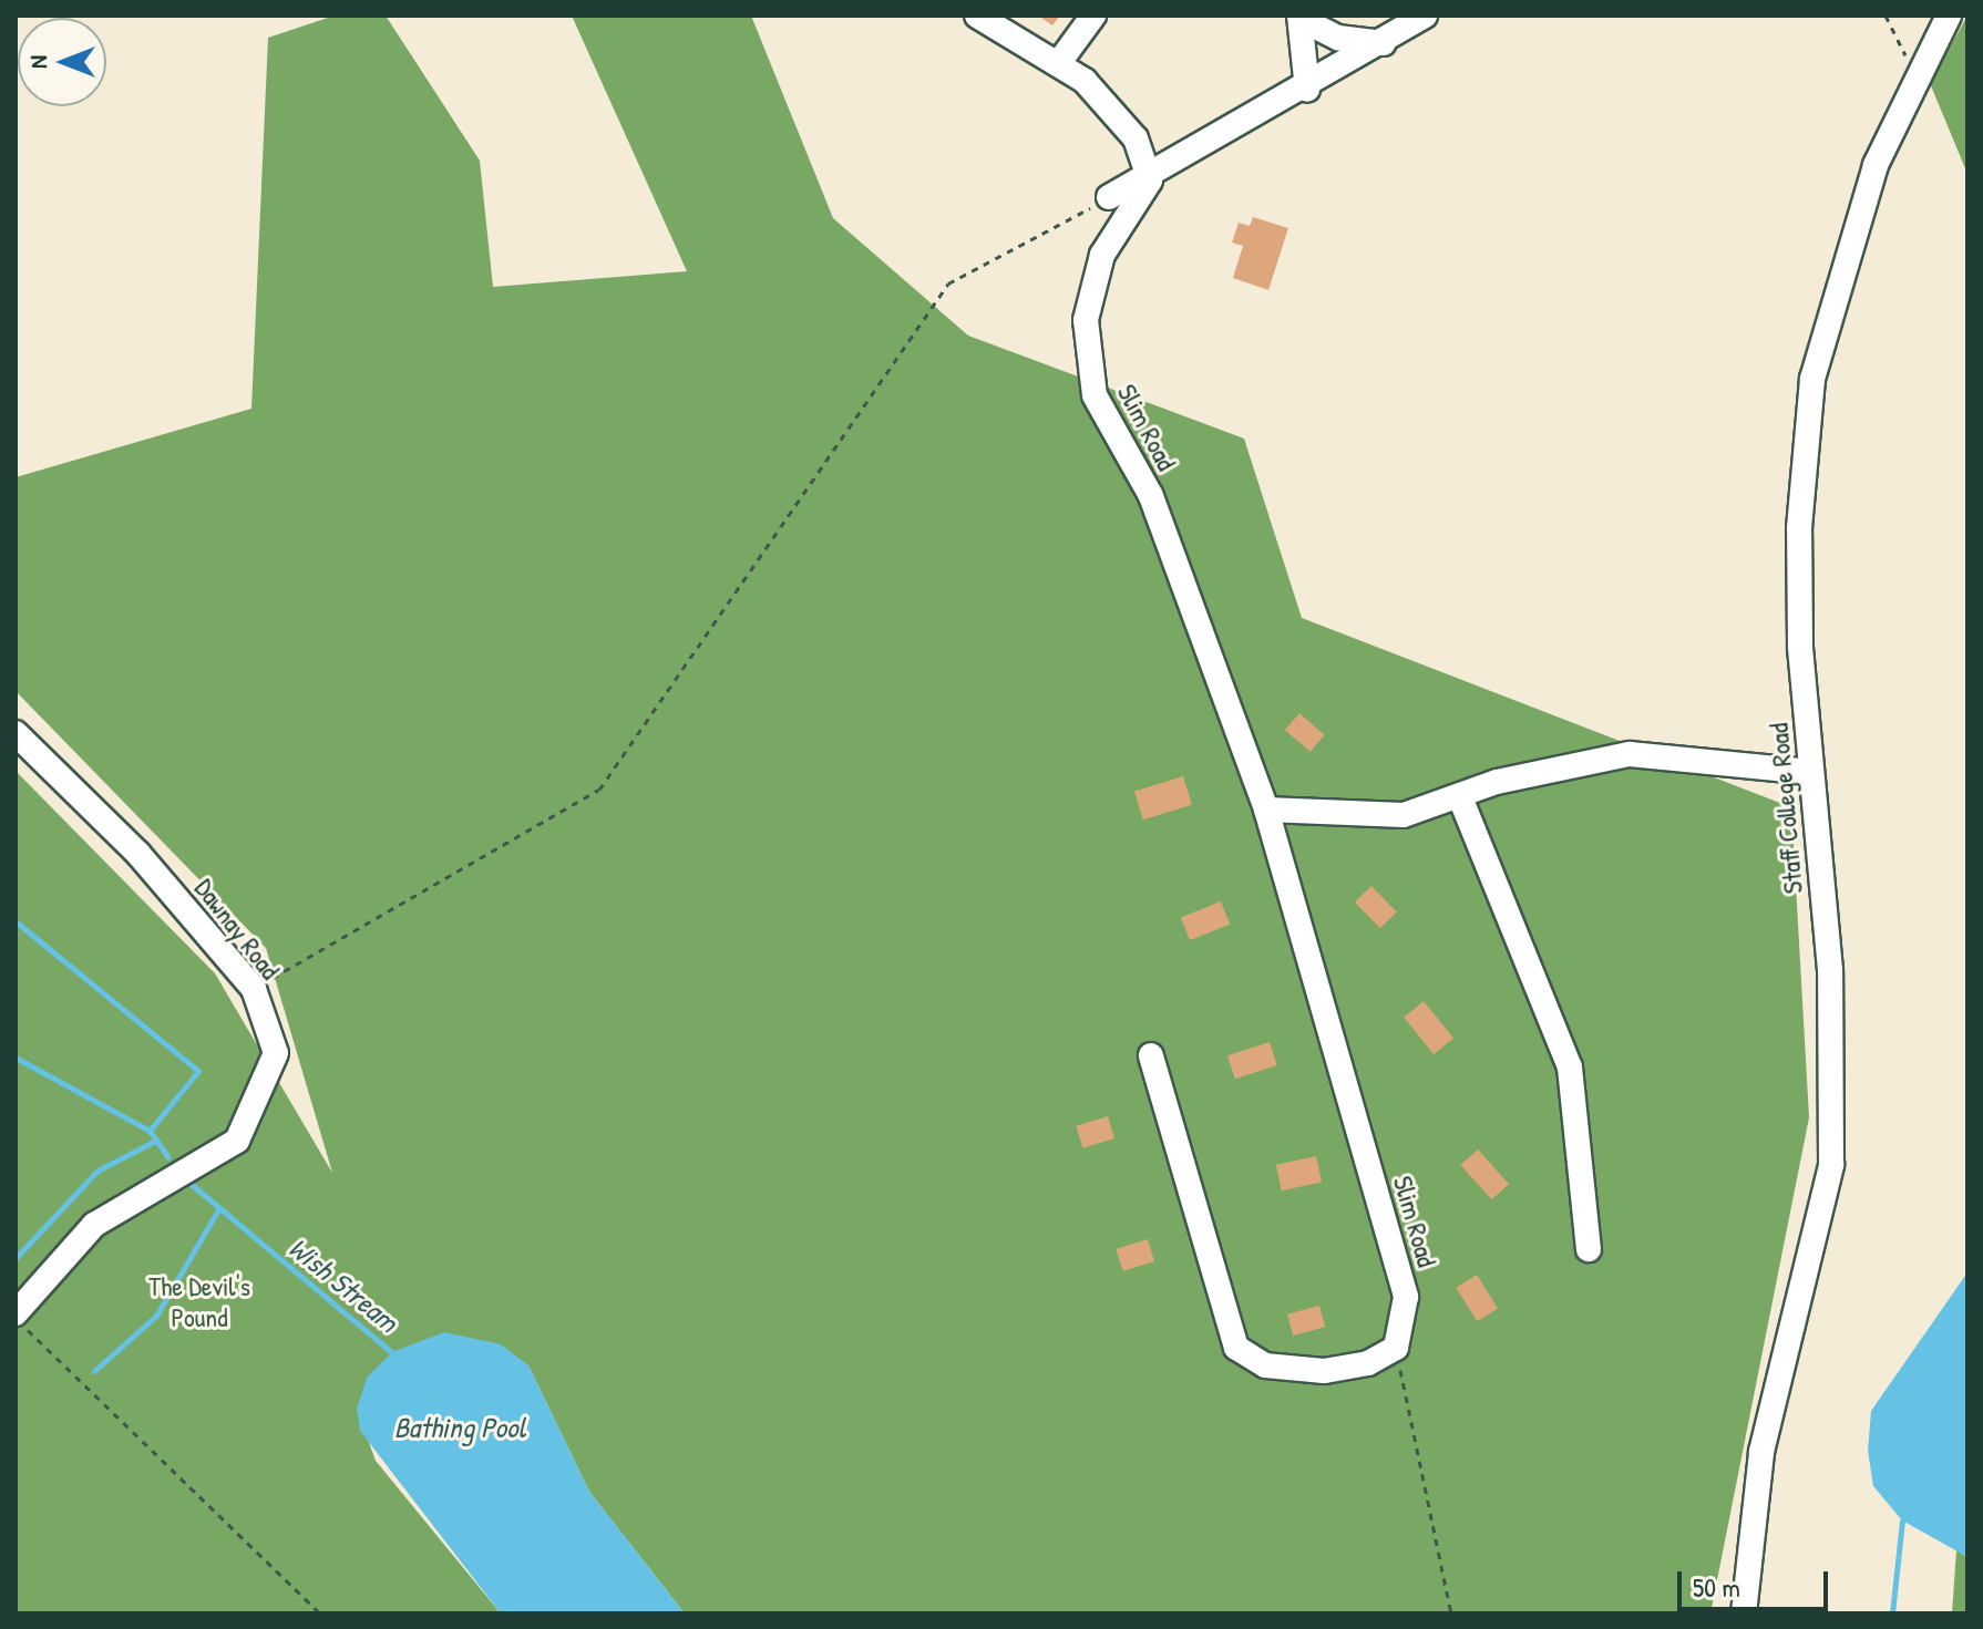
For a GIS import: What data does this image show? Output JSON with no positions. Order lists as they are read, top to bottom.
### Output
{
  "streets": {
    "street": ["Slim Road", "Staff College Road", "Dawnay Road"]
  },
  "water": ["Wish Stream", "Bathing Pool"],
  "parks": ["The Devil's Pound"],
  "scale_bar": "50 m",
  "north": "left"
}
